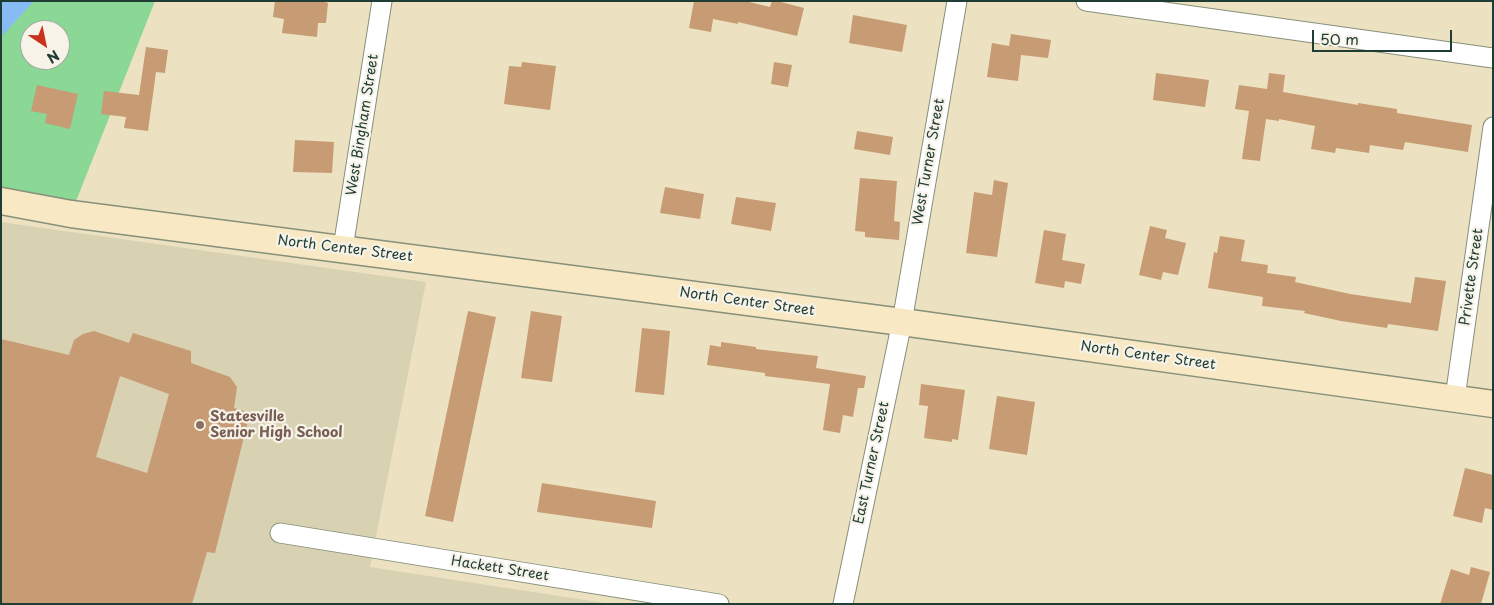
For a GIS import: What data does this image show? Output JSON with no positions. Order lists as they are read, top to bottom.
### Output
{
  "streets": {
    "main road": ["North Center Street"],
    "street": [
      "West Bingham Street",
      "West Turner Street",
      "Privette Street",
      "East Turner Street",
      "Hackett Street"
    ]
  },
  "crossings": [
    ["West Bingham Street", "North Center Street"],
    ["West Turner Street", "North Center Street"],
    ["West Turner Street", "East Turner Street"],
    ["North Center Street", "Privette Street"],
    ["North Center Street", "East Turner Street"]
  ],
  "places": ["Statesville Senior High School"],
  "scale_bar": "50 m",
  "north": "bottom right"
}
